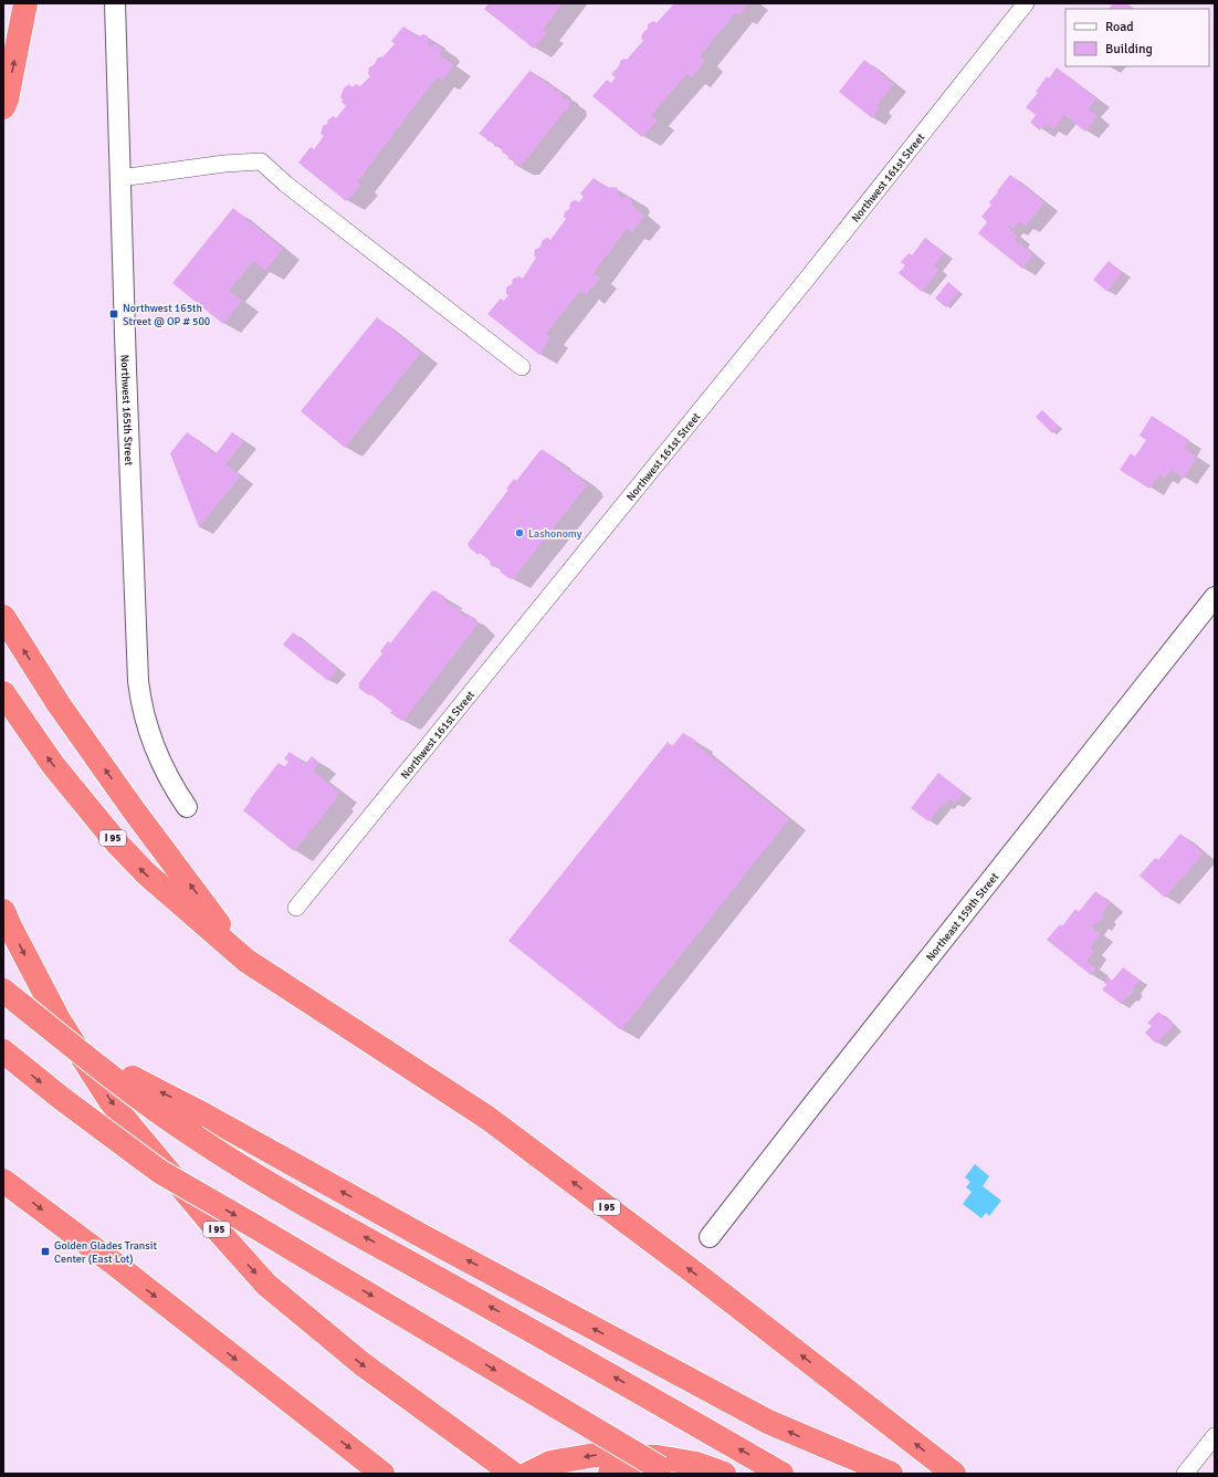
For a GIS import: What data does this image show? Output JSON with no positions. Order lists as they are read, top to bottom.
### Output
{
  "streets": {
    "highway": ["I 95"],
    "street": ["Northwest 161st Street", "Northwest 165th Street", "Northeast 159th Street"]
  },
  "places": {
    "transit": ["Northwest 165th Street @ OP # 500", "Golden Glades Transit Center (East Lot)"],
    "other": ["Lashonomy"]
  },
  "legend": ["Road", "Building"]
}
